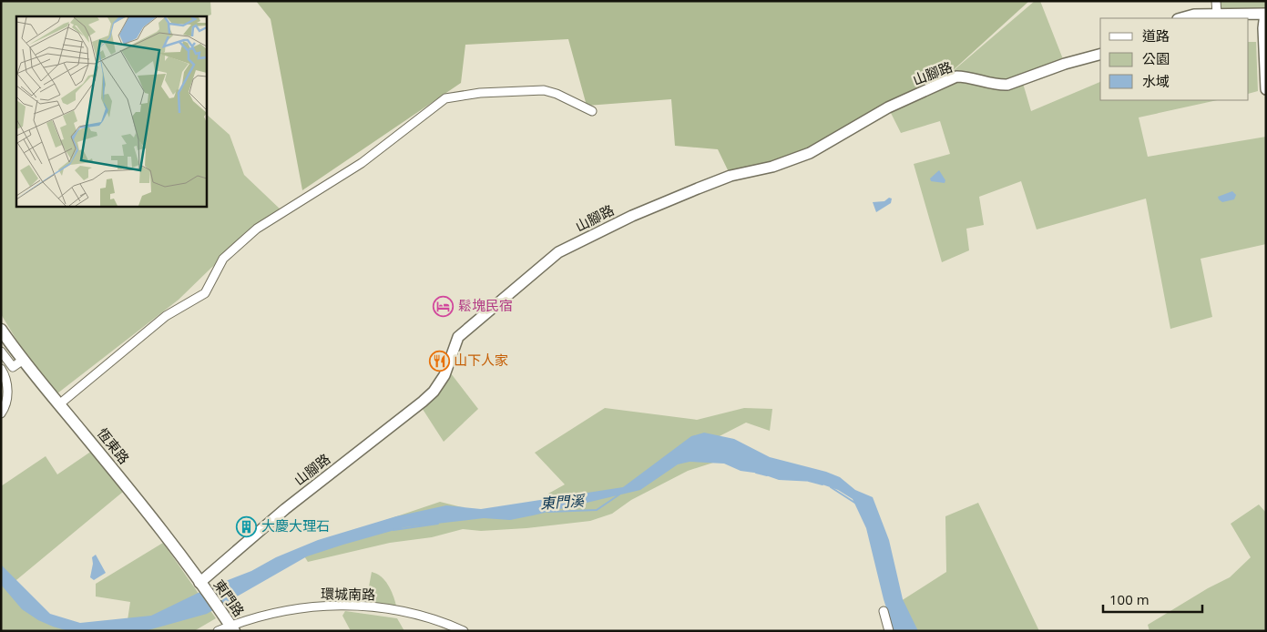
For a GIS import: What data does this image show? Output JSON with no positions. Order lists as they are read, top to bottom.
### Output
{
  "streets": {
    "main road": ["恆東路", "東門路"],
    "street": ["山腳路", "環城南路"]
  },
  "crossings": [
    ["山腳路", "恆東路"],
    ["山腳路", "東門路"],
    ["恆東路", "東門路"],
    ["環城南路", "東門路"]
  ],
  "water": ["東門溪"],
  "places": {
    "hotel": ["鬆塊民宿"],
    "restaurant": ["山下人家"],
    "building": ["大慶大理石"]
  },
  "legend": ["道路", "公園", "水域"],
  "scale_bar": "100 m"
}
